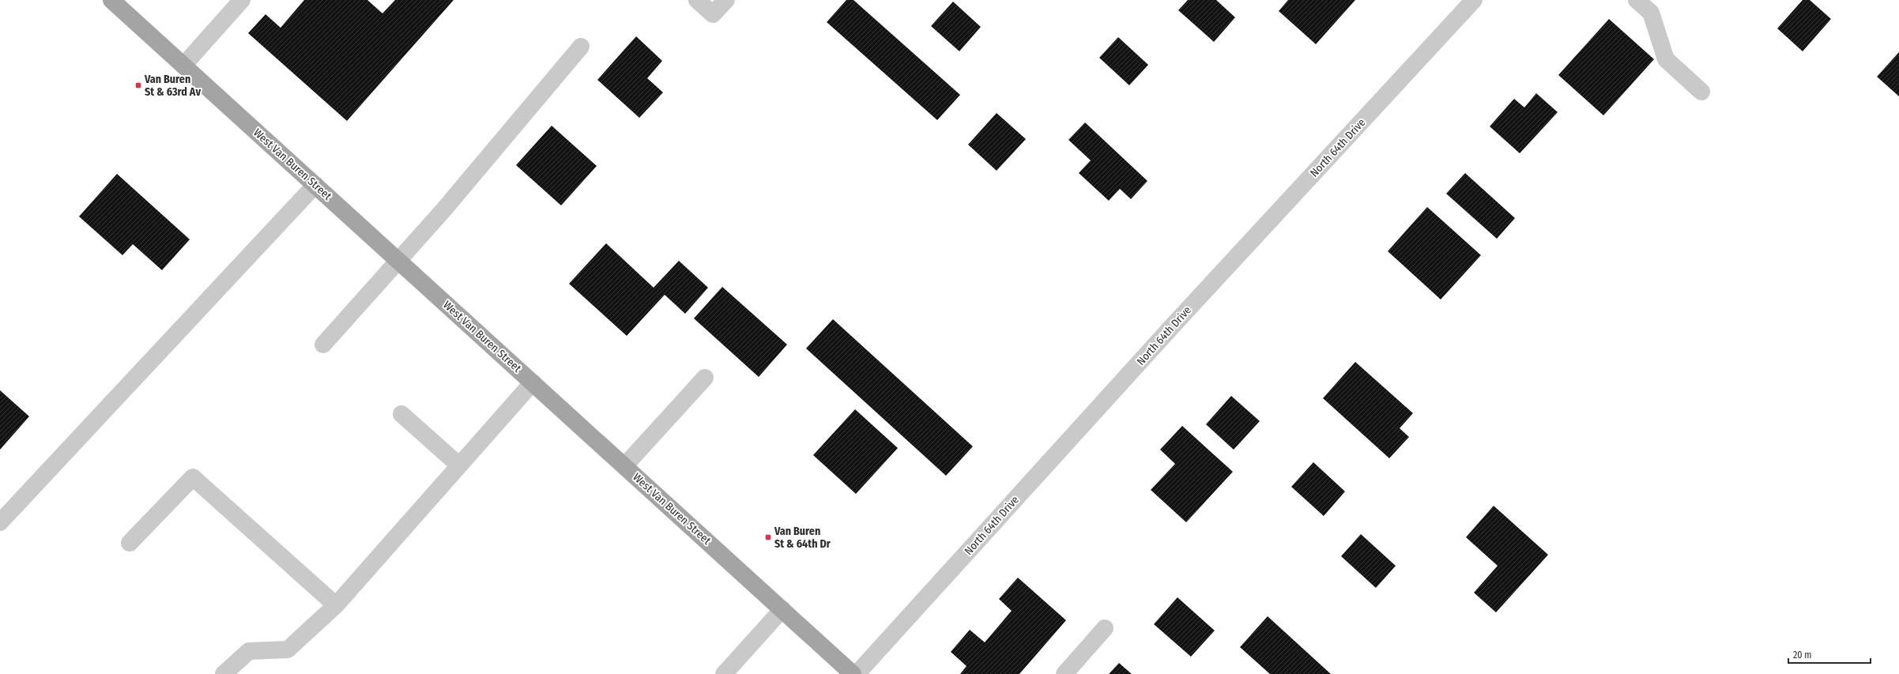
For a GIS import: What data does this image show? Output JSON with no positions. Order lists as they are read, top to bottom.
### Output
{
  "streets": {
    "main road": ["West Van Buren Street"],
    "street": ["North 64th Drive"]
  },
  "places": {
    "transit": ["Van Buren St & 63rd Av", "Van Buren St & 64th Dr"]
  },
  "scale_bar": "20 m"
}
